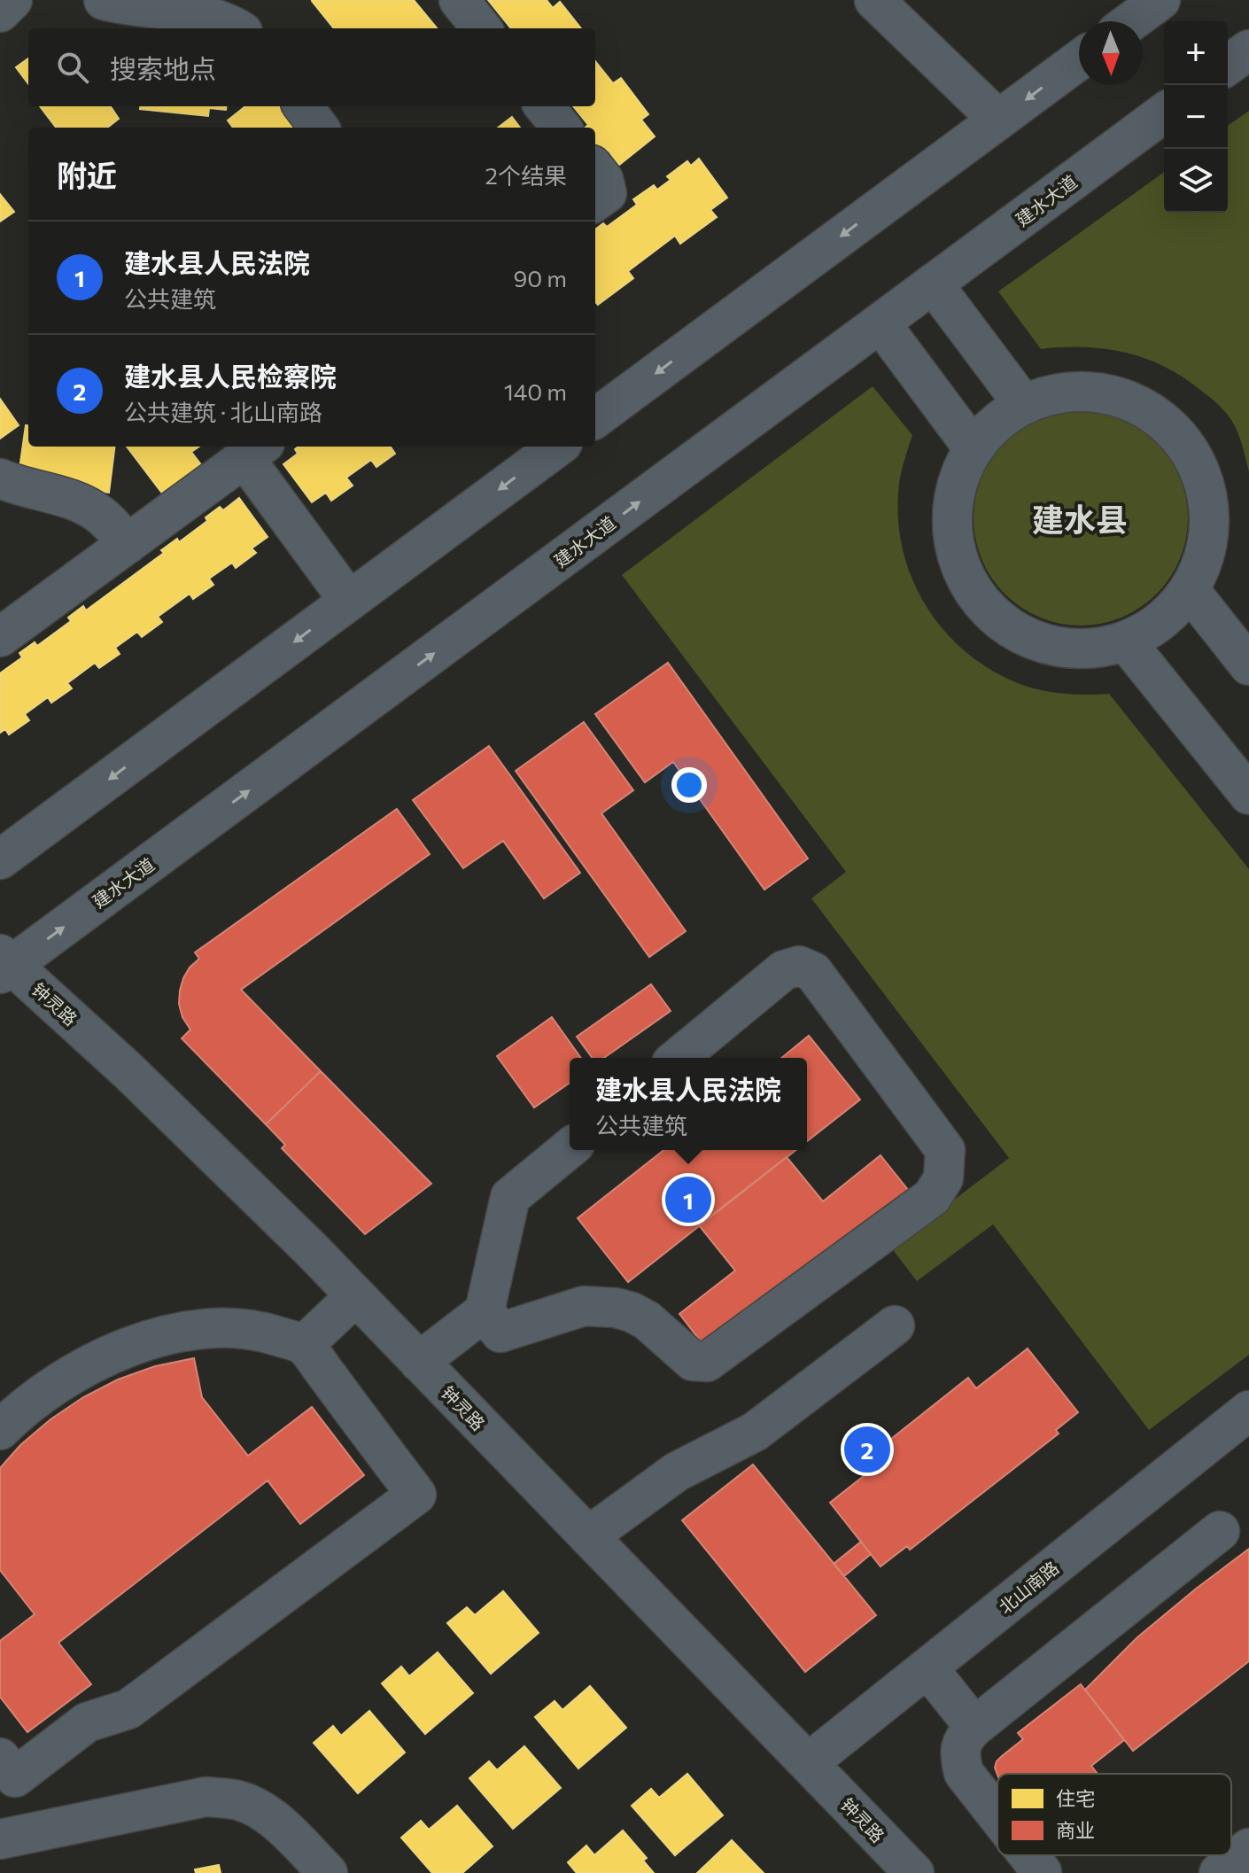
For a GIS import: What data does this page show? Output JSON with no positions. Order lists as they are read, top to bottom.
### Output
{
  "streets": {
    "main road": ["建水大道"],
    "street": ["钟灵路", "北山南路"]
  },
  "crossings": [
    ["建水大道", "钟灵路"],
    ["钟灵路", "北山南路"]
  ],
  "districts": ["建水县"],
  "legend": ["住宅", "商业"],
  "north": "bottom",
  "page": {
    "map_buttons": ["+", "−"],
    "search": "搜索地点",
    "heading": ["附近", "2个结果"],
    "list": [
      {
        "mark": "1",
        "name": "建水县人民法院",
        "note": "公共建筑",
        "value": "90 m"
      },
      {
        "mark": "2",
        "name": "建水县人民检察院",
        "note": "公共建筑 · 北山南路",
        "value": "140 m"
      }
    ],
    "popup": ["建水县人民法院", "公共建筑"],
    "pins": ["1", "2"]
  }
}
